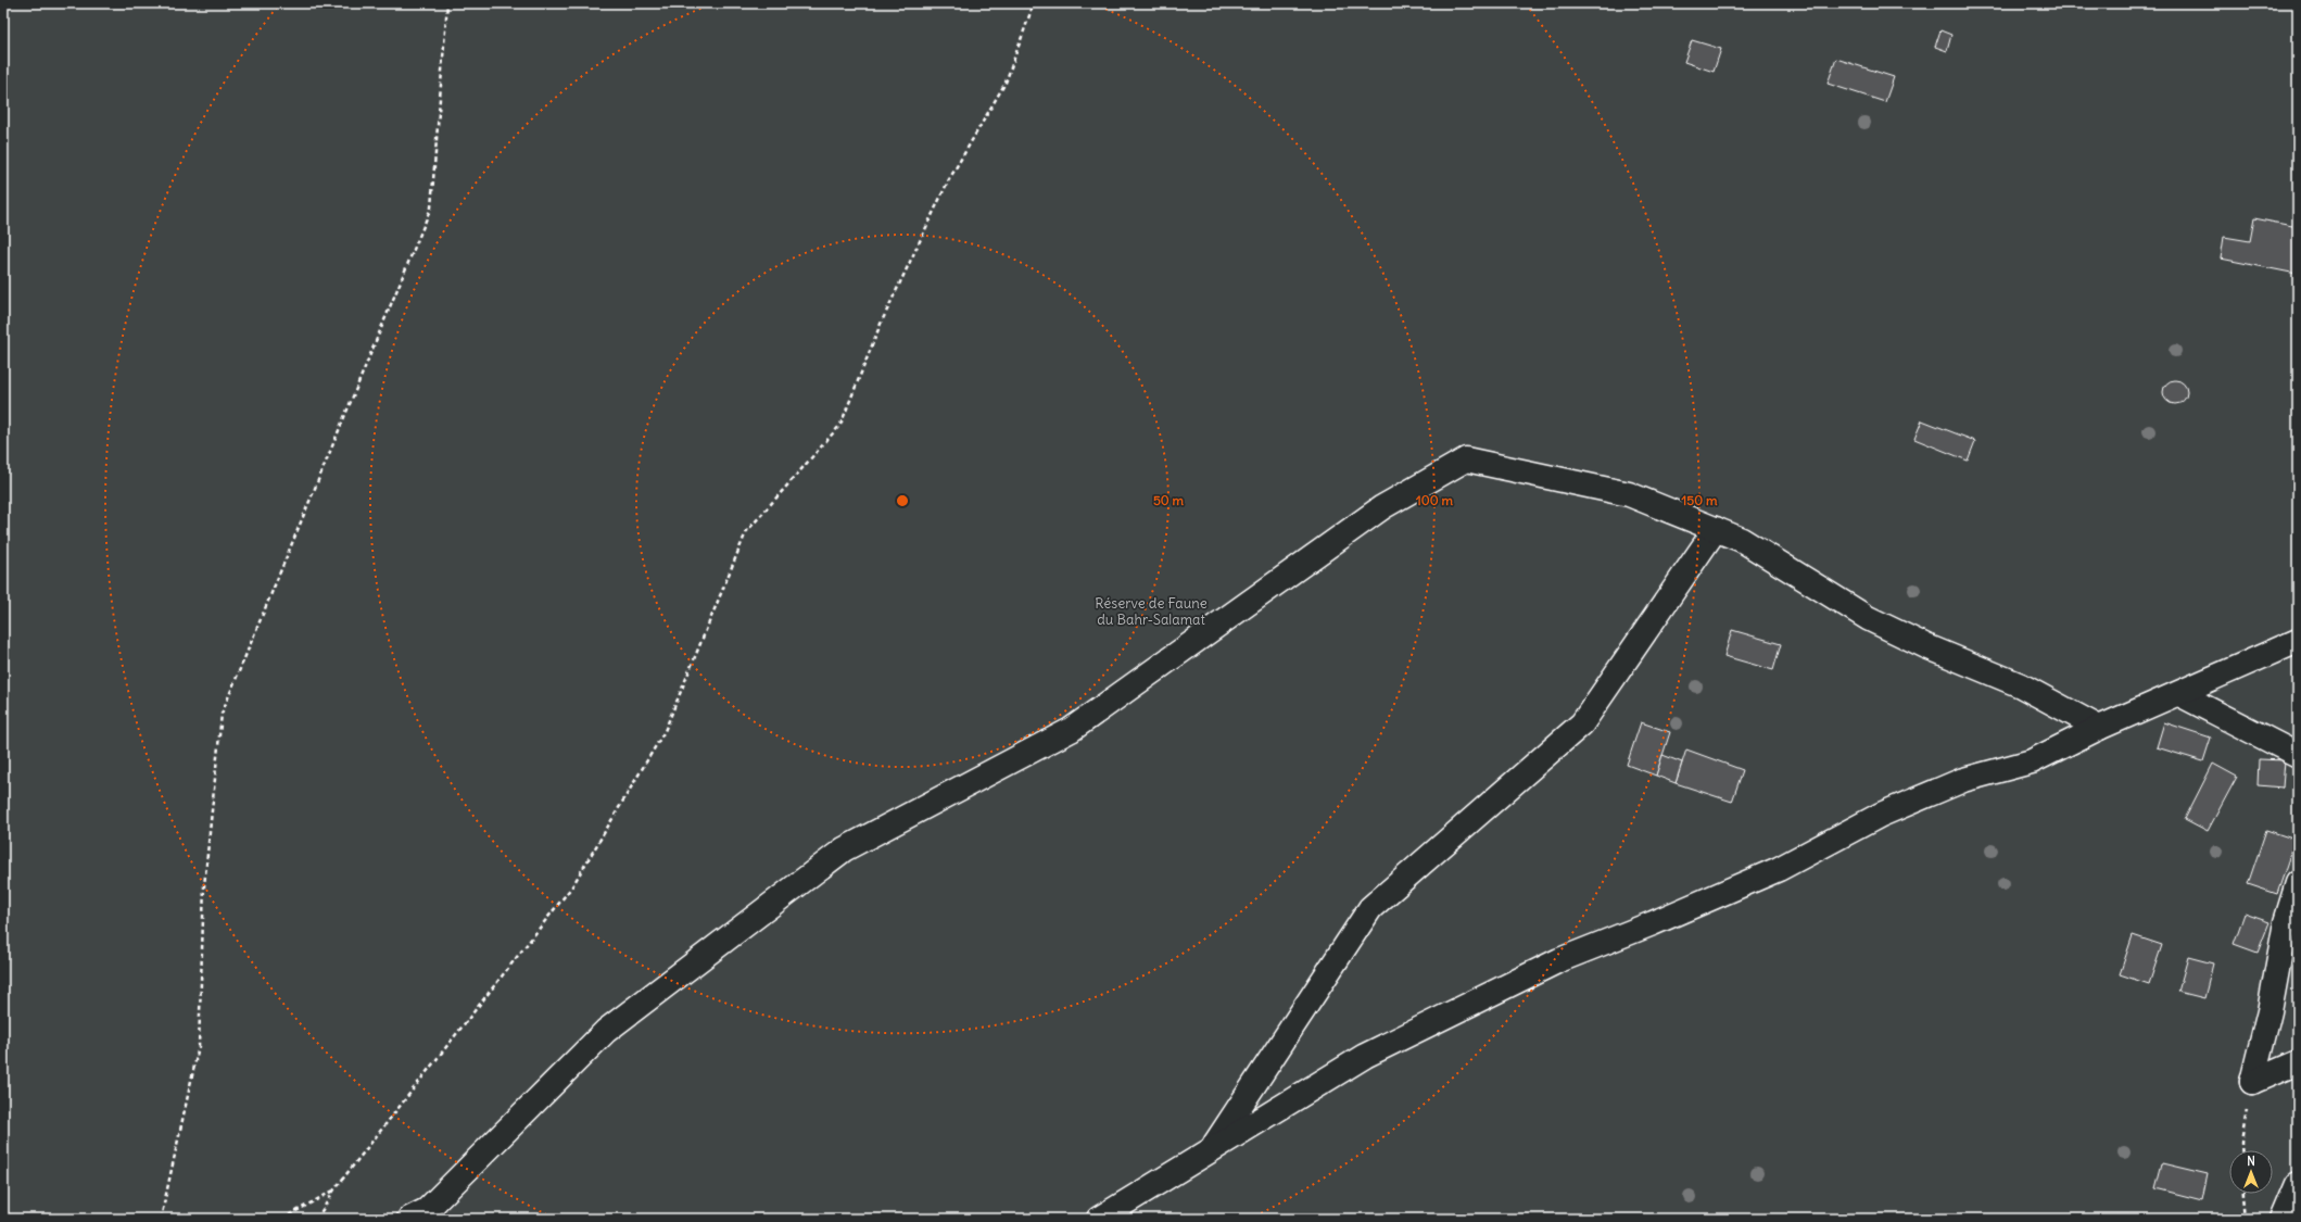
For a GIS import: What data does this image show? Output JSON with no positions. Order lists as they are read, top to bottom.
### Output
{
  "parks": ["Réserve de Faune du Bahr-Salamat"],
  "north": "top",
  "rings": ["50 m", "100 m", "150 m"]
}
